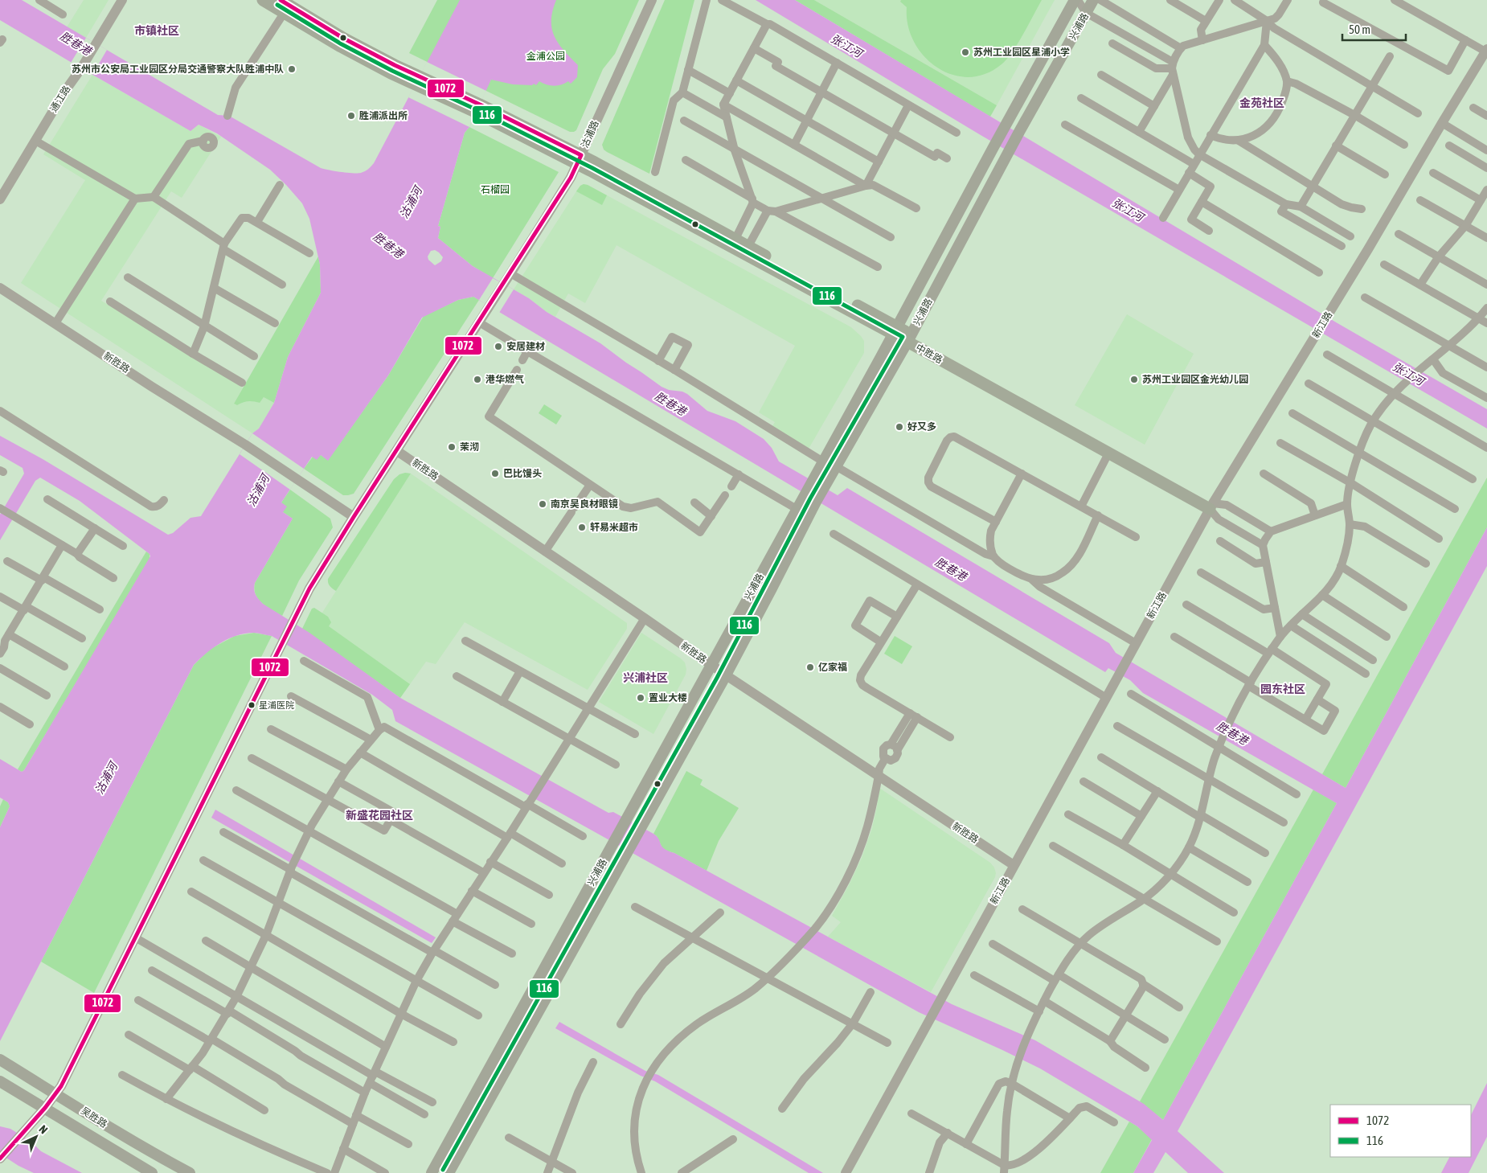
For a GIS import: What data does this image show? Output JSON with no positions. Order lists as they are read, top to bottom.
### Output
{
  "streets": {
    "main road": ["兴浦路", "中胜路", "吴胜路"],
    "street": [
      "通江路",
      "沽浦路",
      "新江路",
      "新胜路"
    ]
  },
  "crossings": [
    ["兴浦路", "中胜路"],
    ["兴浦路", "新胜路"],
    ["沽浦路", "中胜路"],
    ["沽浦路", "新胜路"],
    ["沽浦路", "吴胜路"],
    ["新江路", "中胜路"],
    ["新江路", "新胜路"]
  ],
  "districts": [
    "市镇社区",
    "金苑社区",
    "兴浦社区",
    "园东社区",
    "新盛花园社区"
  ],
  "water": ["胜巷港", "张江河", "沽浦河"],
  "parks": ["金浦公园", "石榴园"],
  "places": [
    "苏州工业园区星浦小学",
    "苏州市公安局工业园区分局交通警察大队胜浦中队",
    "胜浦派出所",
    "安居建材",
    "港华燃气",
    "苏州工业园区金光幼儿园",
    "好又多",
    "茉沏",
    "巴比馒头",
    "南京吴良材眼镜",
    "轩易米超市",
    "亿家福",
    "置业大楼",
    "星浦医院"
  ],
  "lines": ["transit line 1072", "transit line 116"],
  "legend": ["1072", "116"],
  "scale_bar": "50 m",
  "north": "top right"
}
